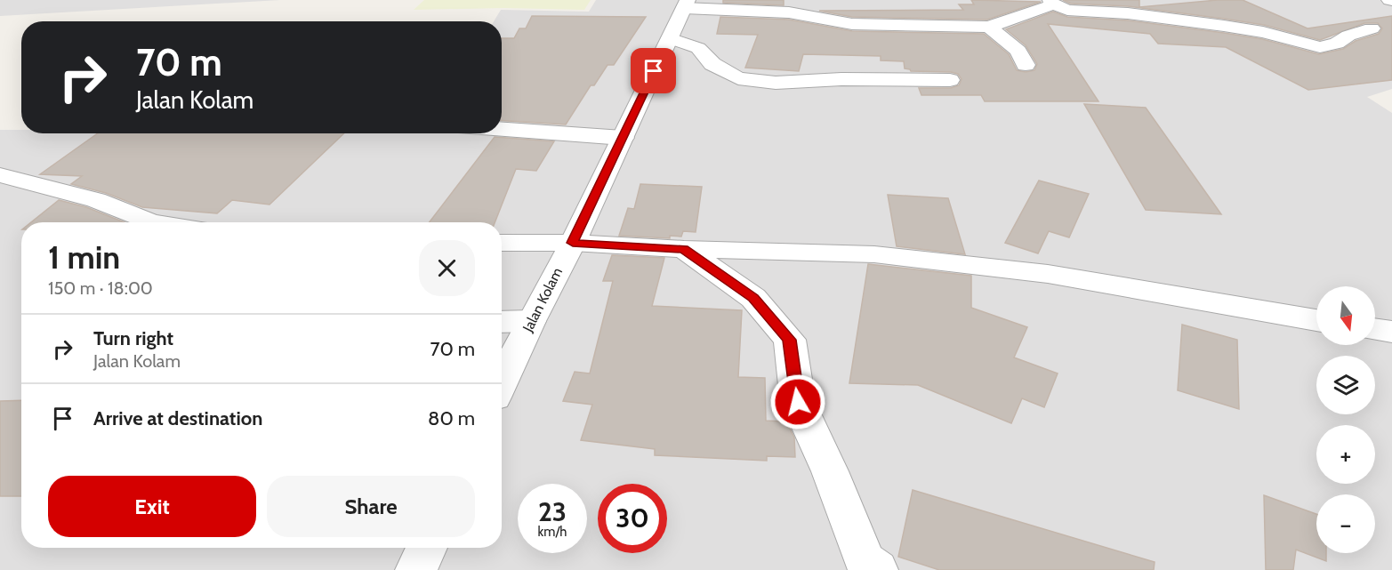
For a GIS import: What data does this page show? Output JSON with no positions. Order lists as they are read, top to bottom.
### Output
{
  "streets": {
    "street": ["Jalan Kolam"]
  },
  "north": "bottom",
  "page": {
    "turn": ["70 m", "Jalan Kolam"],
    "heading": ["1 min", "150 m · 18:00"],
    "map_buttons": ["+", "−"],
    "list": [
      {
        "name": "Turn right",
        "note": "Jalan Kolam",
        "value": "70 m"
      },
      {
        "name": "Arrive at destination",
        "value": "80 m"
      }
    ],
    "buttons": ["Exit", "Share"],
    "speed": "23 km/h",
    "limit": "30"
  }
}
